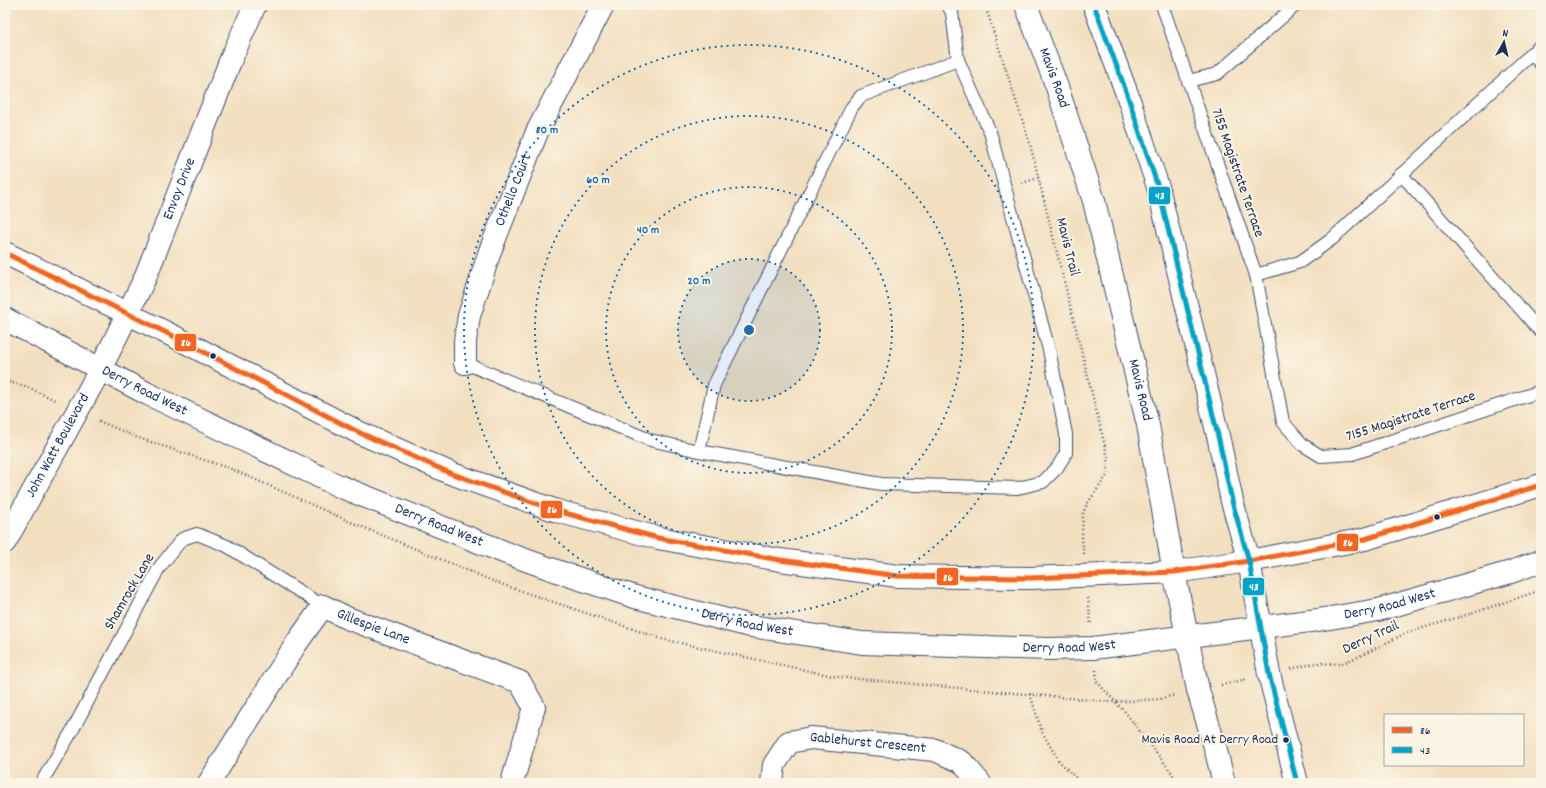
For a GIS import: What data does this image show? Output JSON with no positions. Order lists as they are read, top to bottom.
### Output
{
  "streets": {
    "main road": [
      "Mavis Road",
      "Envoy Drive",
      "Othello Court",
      "Derry Road West",
      "John Watt Boulevard",
      "Gillespie Lane",
      "Gablehurst Crescent"
    ],
    "lane": ["7155 Magistrate Terrace", "Shamrock Lane"],
    "path": ["Mavis Trail", "Derry Trail"]
  },
  "crossings": [
    ["Mavis Road", "Derry Road West"],
    ["Mavis Road", "Derry Trail"],
    ["Envoy Drive", "Derry Road West"],
    ["Envoy Drive", "John Watt Boulevard"],
    ["Mavis Trail", "Derry Road West"],
    ["Derry Road West", "John Watt Boulevard"],
    ["Shamrock Lane", "Gillespie Lane"]
  ],
  "places": ["Mavis Road At Derry Road"],
  "lines": ["transit line 43", "transit line 86"],
  "legend": ["86", "43"],
  "north": "top",
  "rings": [
    "80 m",
    "60 m",
    "40 m",
    "20 m"
  ]
}
